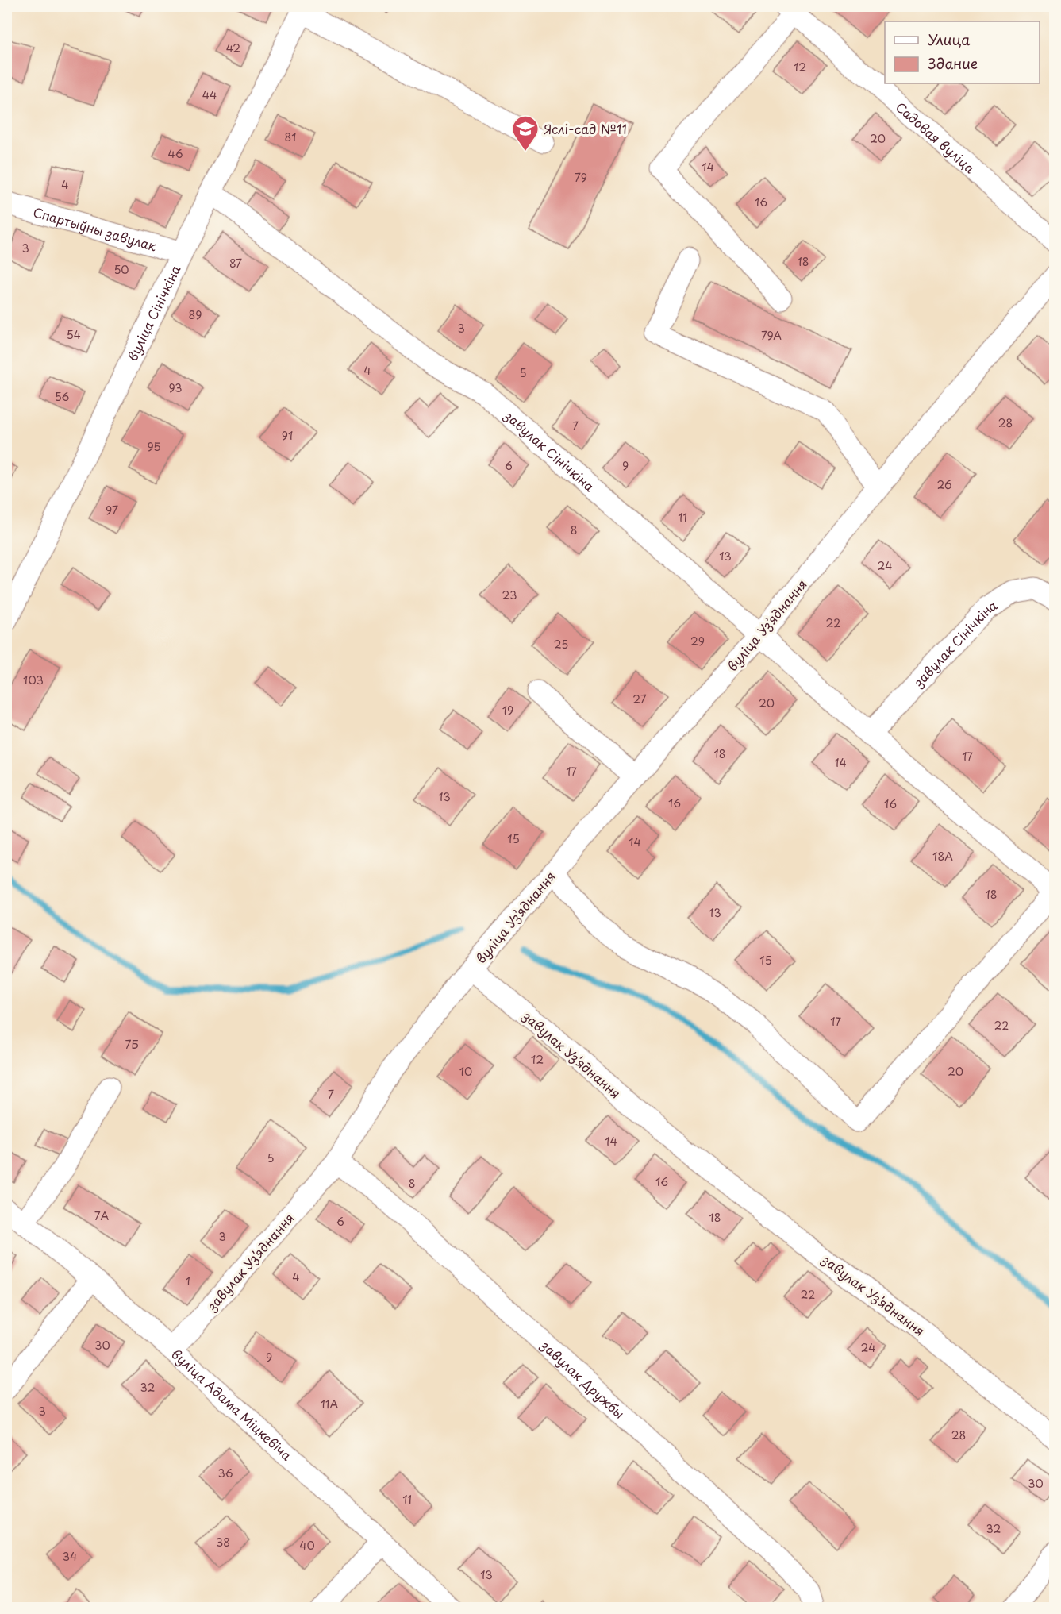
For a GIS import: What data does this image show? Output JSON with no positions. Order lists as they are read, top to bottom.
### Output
{
  "streets": {
    "street": [
      "Садовая вуліца",
      "Спартыўны завулак",
      "вуліца Сінічкіна",
      "завулак Сінічкіна",
      "вуліца Узʼяднання",
      "завулак Узʼяднання",
      "завулак Дружбы",
      "вуліца Адама Міцкевіча"
    ]
  },
  "crossings": [
    ["Спартыўны завулак", "вуліца Сінічкіна"],
    ["вуліца Сінічкіна", "завулак Сінічкіна"],
    ["завулак Сінічкіна", "вуліца Узʼяднання"],
    ["вуліца Узʼяднання", "завулак Узʼяднання"],
    ["завулак Узʼяднання", "завулак Дружбы"],
    ["завулак Узʼяднання", "вуліца Адама Міцкевіча"]
  ],
  "places": {
    "school or university": ["Яслі-сад №11"]
  },
  "house_numbers": [
    "42",
    "12",
    "44",
    "81",
    "20",
    "46",
    "14",
    "79",
    "4",
    "16",
    "3",
    "18",
    "87",
    "50",
    "89",
    "3",
    "54",
    "79А",
    "4",
    "5",
    "93",
    "56",
    "28",
    "7",
    "91",
    "95",
    "6",
    "9",
    "26",
    "97",
    "11",
    "8",
    "13",
    "24",
    "23",
    "22",
    "29",
    "25",
    "103",
    "27",
    "20",
    "19",
    "18",
    "17",
    "14",
    "17",
    "13",
    "16",
    "16",
    "15",
    "14",
    "18А",
    "18",
    "13",
    "15",
    "17",
    "22",
    "7Б",
    "12",
    "10",
    "20",
    "7",
    "14",
    "5",
    "16",
    "8",
    "7А",
    "18",
    "6",
    "3",
    "4",
    "1",
    "22",
    "30",
    "24",
    "9",
    "32",
    "11А",
    "3",
    "28",
    "36",
    "30",
    "11",
    "32",
    "38",
    "40",
    "34",
    "13"
  ],
  "legend": ["Улица", "Здание"]
}
